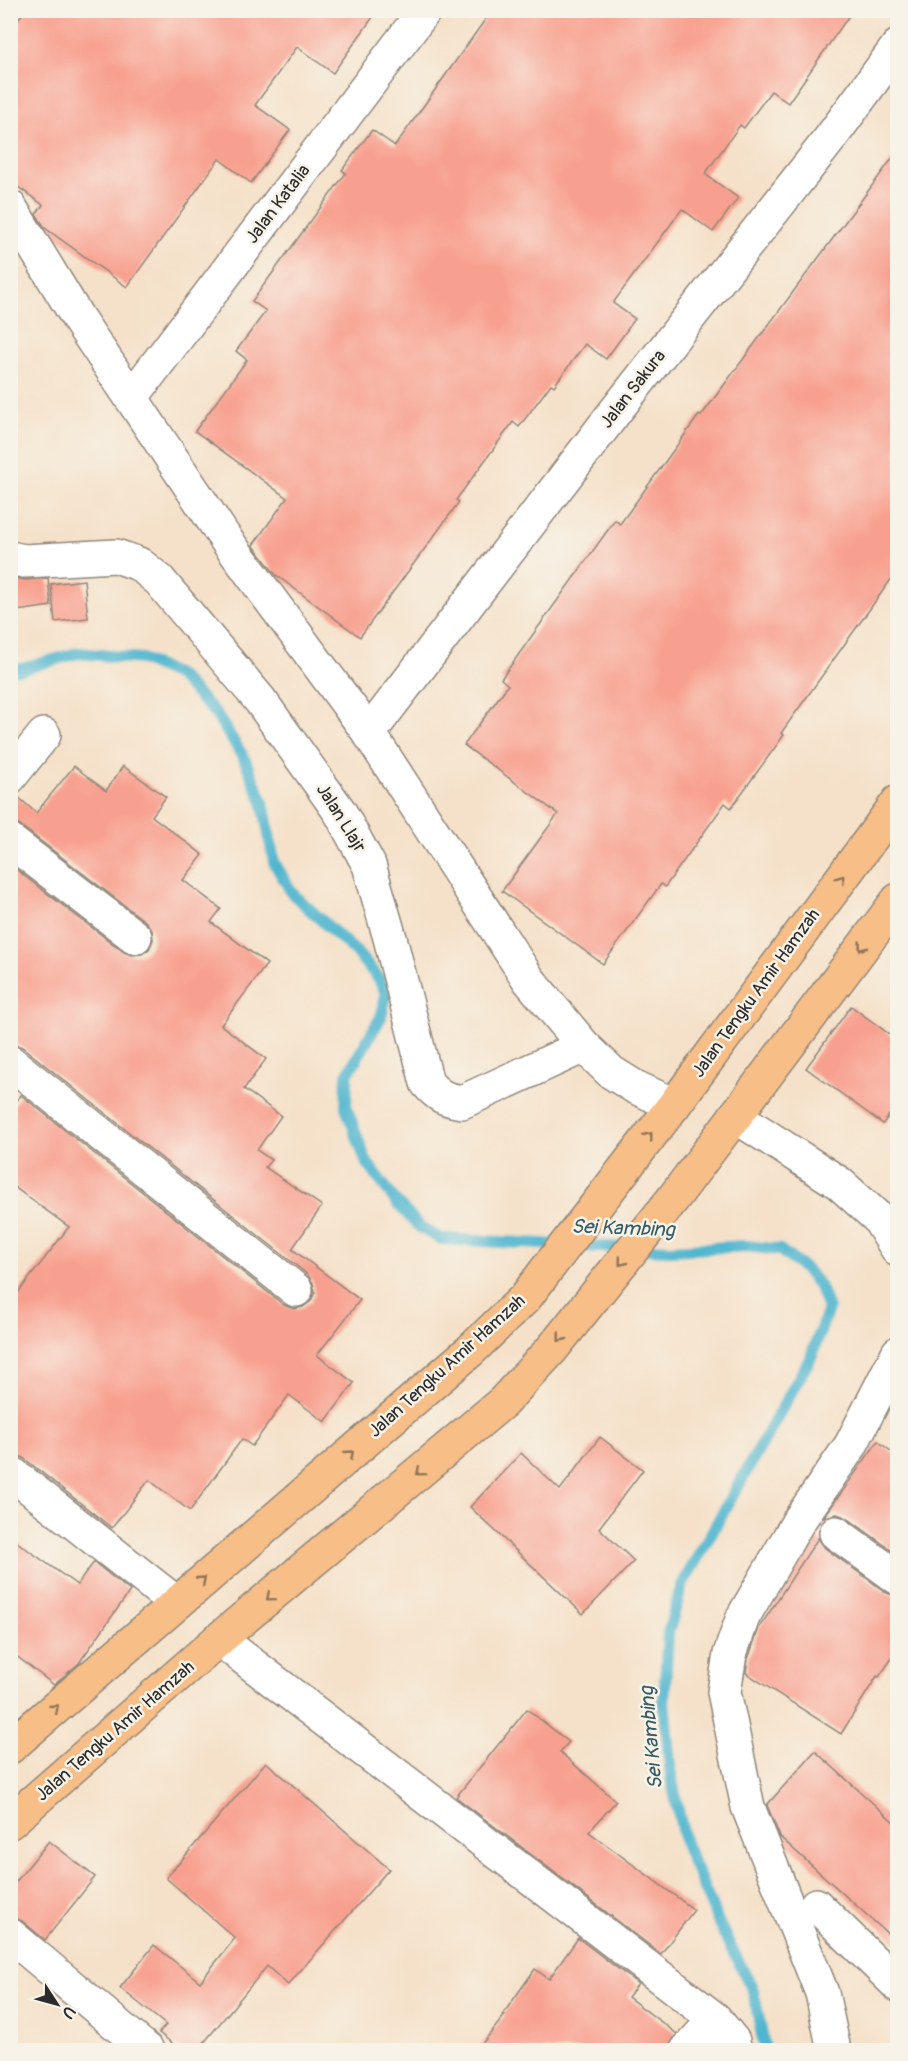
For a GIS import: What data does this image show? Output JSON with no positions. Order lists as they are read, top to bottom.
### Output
{
  "streets": {
    "main road": ["Jalan Tengku Amir Hamzah"],
    "street": ["Jalan Katalia", "Jalan Sakura", "Jalan Llajr"]
  },
  "water": ["Sei Kambing"],
  "north": "bottom right"
}
